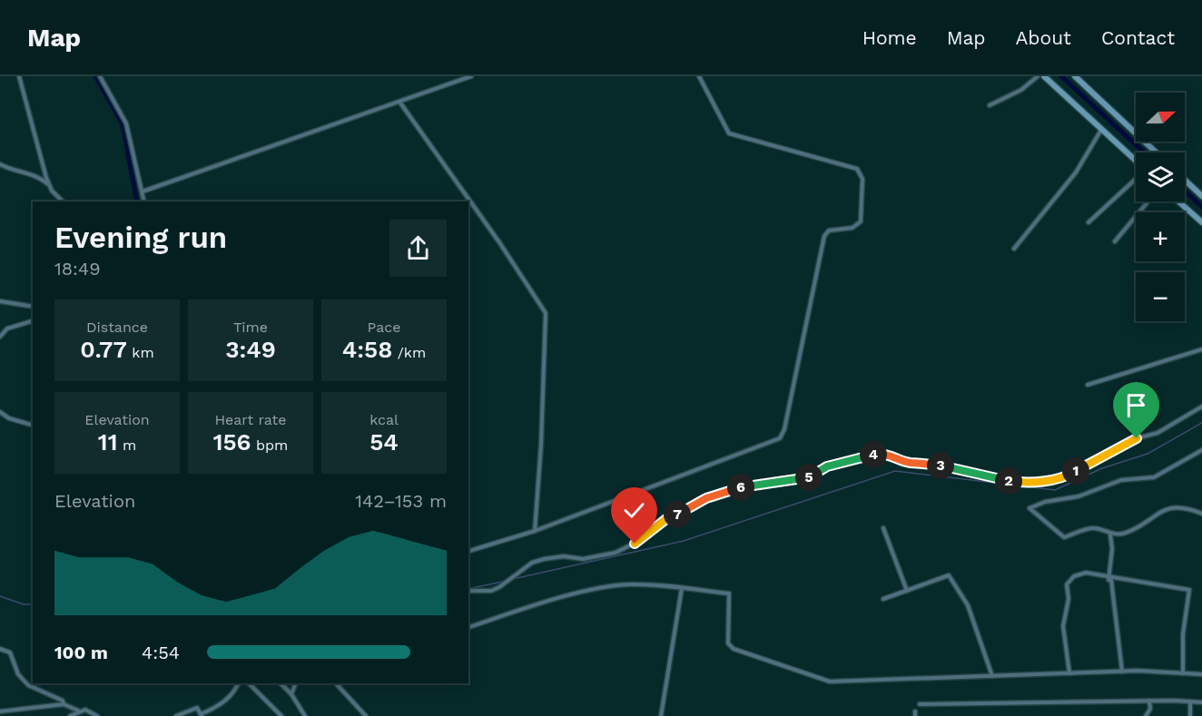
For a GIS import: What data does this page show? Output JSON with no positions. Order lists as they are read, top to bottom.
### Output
{
  "north": "right",
  "page": {
    "header": "Map",
    "nav": [
      "Home",
      "Map",
      "About",
      "Contact"
    ],
    "map_buttons": ["+", "−"],
    "heading": ["Evening run", "18:49"],
    "stats": [
      ["Distance", "0.77 km"],
      ["Time", "3:49"],
      ["Pace", "4:58 /km"],
      ["Elevation", "11 m"],
      ["Heart rate", "156 bpm"],
      ["kcal", "54"]
    ],
    "pins": [
      "4",
      "3",
      "1",
      "5",
      "2",
      "6",
      "7"
    ],
    "chart": ["Elevation", "142–153 m"],
    "list": [
      {
        "name": "100 m",
        "note": "4:54"
      }
    ]
  }
}
